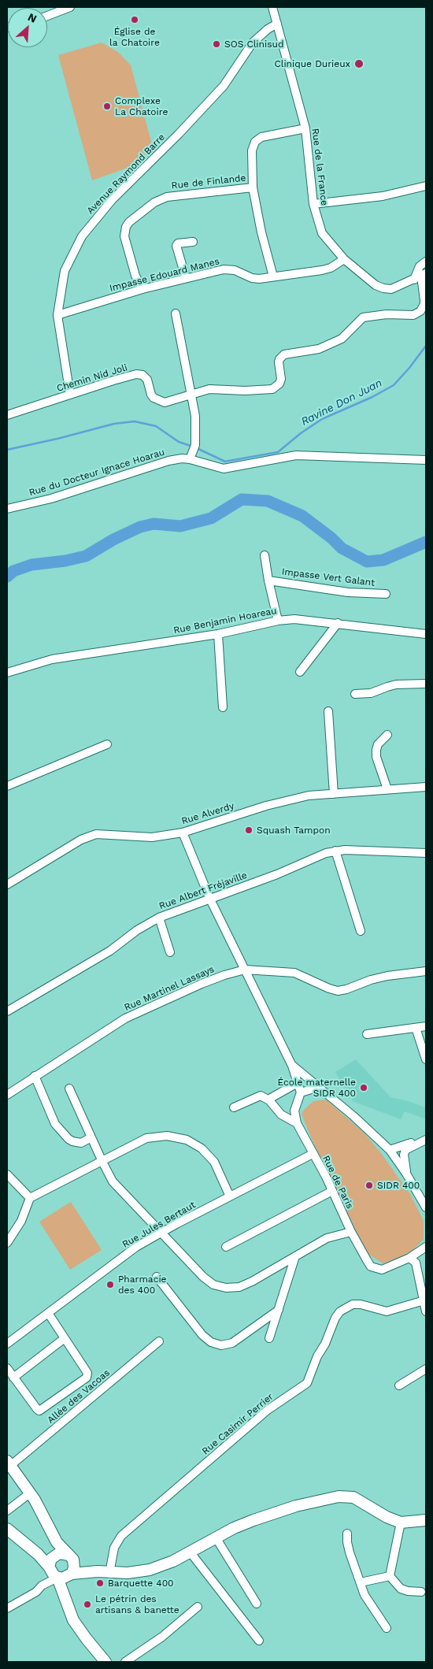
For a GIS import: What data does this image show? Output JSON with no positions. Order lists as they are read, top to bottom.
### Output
{
  "streets": {
    "street": [
      "Rue de la France",
      "Avenue Raymond Barre",
      "Rue de Finlande",
      "Impasse Edouard Manes",
      "Chemin Nid Joli",
      "Rue du Docteur Ignace Hoarau",
      "Impasse Vert Galant",
      "Rue Benjamin Hoareau",
      "Rue Alverdy",
      "Rue Albert Fréjaville",
      "Rue Martinel Lassays",
      "Rue de Paris",
      "Rue Jules Bertaut",
      "Allée des Vacoas",
      "Rue Casimir Perrier"
    ]
  },
  "crossings": [
    ["Rue de la France", "Avenue Raymond Barre"],
    ["Rue de la France", "Rue de Finlande"],
    ["Rue de la France", "Impasse Edouard Manes"],
    ["Rue de la France", "Chemin Nid Joli"],
    ["Avenue Raymond Barre", "Impasse Edouard Manes"],
    ["Avenue Raymond Barre", "Chemin Nid Joli"],
    ["Rue de Finlande", "Impasse Edouard Manes"],
    ["Rue de Paris", "Rue Jules Bertaut"]
  ],
  "water": ["Ravine Don Juan"],
  "places": [
    "Église de la Chatoire",
    "SOS Clinisud",
    "Clinique Durieux",
    "Complexe La Chatoire",
    "Squash Tampon",
    "École maternelle SIDR 400",
    "SIDR 400",
    "Pharmacie des 400",
    "Barquette 400",
    "Le pétrin des artisans & banette"
  ],
  "north": "top right"
}
